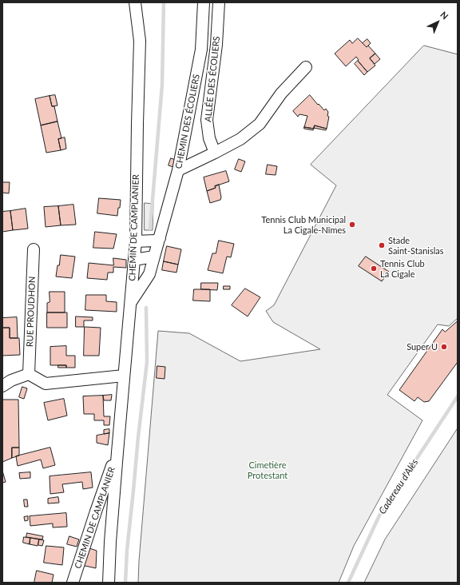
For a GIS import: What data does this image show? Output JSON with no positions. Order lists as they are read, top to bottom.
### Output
{
  "streets": {
    "street": [
      "ALLÉE DES ÉCOLIERS",
      "CHEMIN DES ÉCOLIERS",
      "CHEMIN DE CAMPLANIER",
      "RUE PROUDHON"
    ]
  },
  "crossings": [
    ["CHEMIN DES ÉCOLIERS", "CHEMIN DE CAMPLANIER"]
  ],
  "water": ["Cadereau d'Alès"],
  "parks": ["Cimetière Protestant"],
  "places": [
    "Tennis Club Municipal La Cigale-Nîmes",
    "Stade Saint-Stanislas",
    "Tennis Club La Cigale",
    "Super U"
  ],
  "north": "top right"
}
